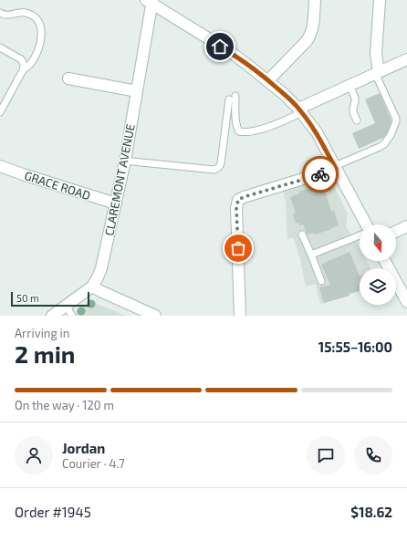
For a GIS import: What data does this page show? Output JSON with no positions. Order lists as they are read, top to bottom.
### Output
{
  "streets": {
    "street": ["CLAREMONT AVENUE", "GRACE ROAD"]
  },
  "crossings": [
    ["CLAREMONT AVENUE", "GRACE ROAD"]
  ],
  "scale_bar": "50 m",
  "north": "bottom",
  "page": {
    "scale": "50 m",
    "heading": ["2 min", "Arriving in", "15:55–16:00"],
    "panel": [
      "Jordan",
      "Courier · 4.7",
      "Order #1945",
      "$18.62"
    ],
    "bar": "On the way · 120 m"
  }
}
